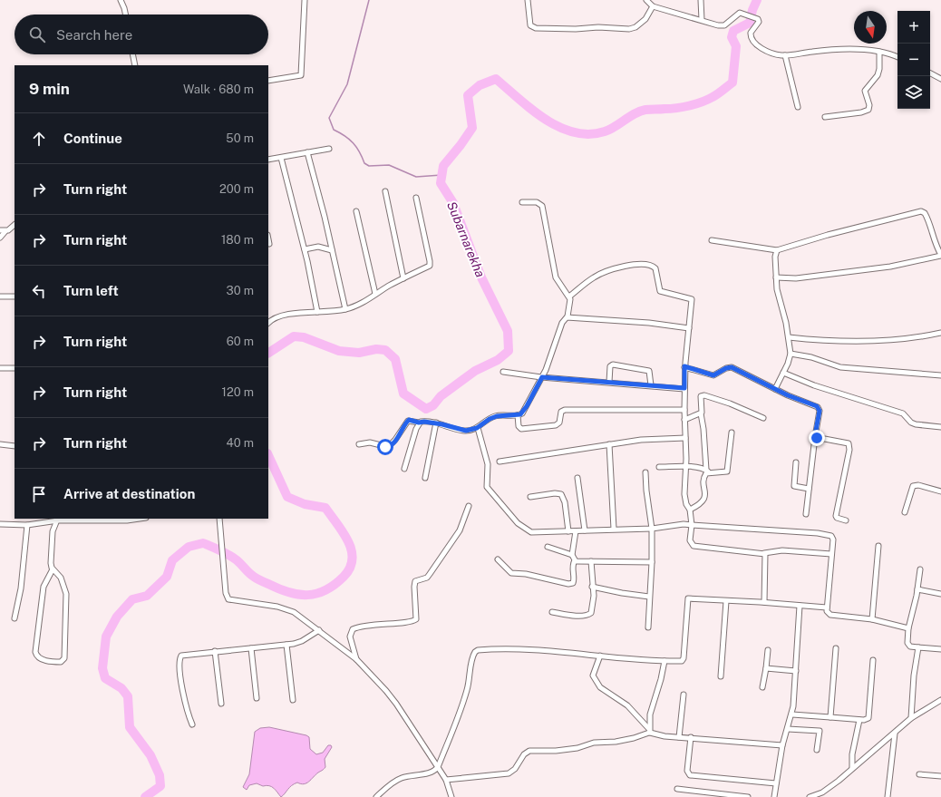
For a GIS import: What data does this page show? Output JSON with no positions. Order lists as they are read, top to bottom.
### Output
{
  "water": ["Subarnarekha"],
  "north": "bottom",
  "page": {
    "map_buttons": ["+", "−"],
    "search": "Search here",
    "heading": ["9 min", "Walk · 680 m"],
    "list": [
      ["Continue", "50 m"],
      ["Turn right", "200 m"],
      ["Turn right", "180 m"],
      ["Turn left", "30 m"],
      ["Turn right", "60 m"],
      ["Turn right", "120 m"],
      ["Turn right", "40 m"],
      "Arrive at destination"
    ]
  }
}
